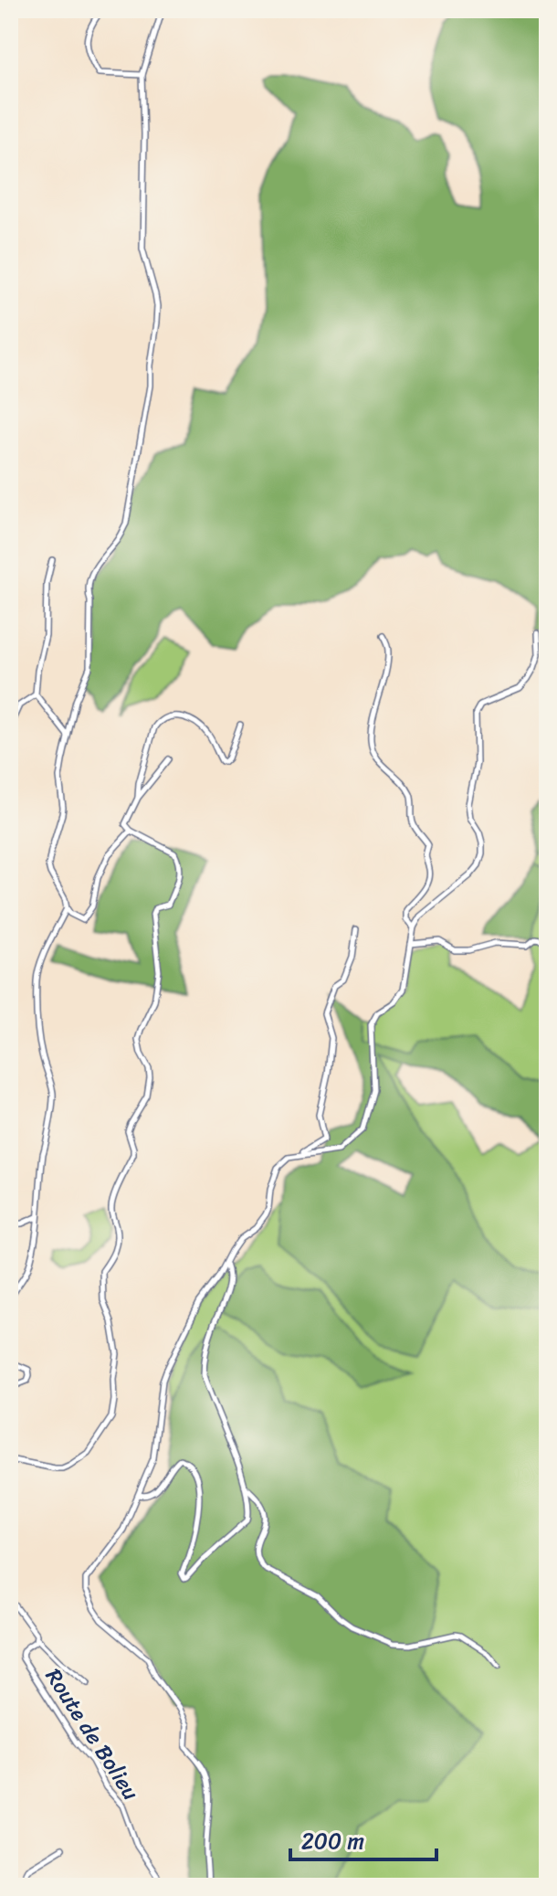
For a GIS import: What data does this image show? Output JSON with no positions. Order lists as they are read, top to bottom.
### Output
{
  "streets": {
    "street": ["Route de Bolieu"]
  },
  "scale_bar": "200 m"
}
